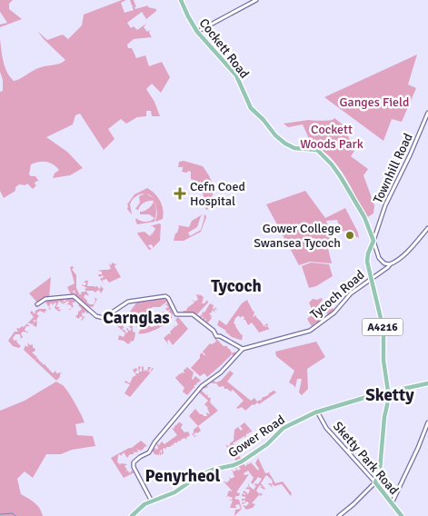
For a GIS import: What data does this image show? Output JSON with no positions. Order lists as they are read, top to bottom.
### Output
{
  "streets": {
    "main road": [
      "Cockett Road",
      "A4216",
      "Gower Road",
      "Sketty Park Road"
    ],
    "street": ["Townhill Road", "Tycoch Road"]
  },
  "crossings": [
    ["Cockett Road", "Townhill Road"],
    ["Cockett Road", "A4216"],
    ["Townhill Road", "A4216"],
    ["Tycoch Road", "A4216"],
    ["A4216", "Gower Road"],
    ["A4216", "Sketty Park Road"],
    ["Gower Road", "Sketty Park Road"]
  ],
  "districts": [
    "Tycoch",
    "Carnglas",
    "Sketty",
    "Penyrheol"
  ],
  "parks": ["Ganges Field", "Cockett Woods Park"],
  "places": {
    "health": ["Cefn Coed Hospital"],
    "other": ["Gower College Swansea Tycoch"]
  }
}
